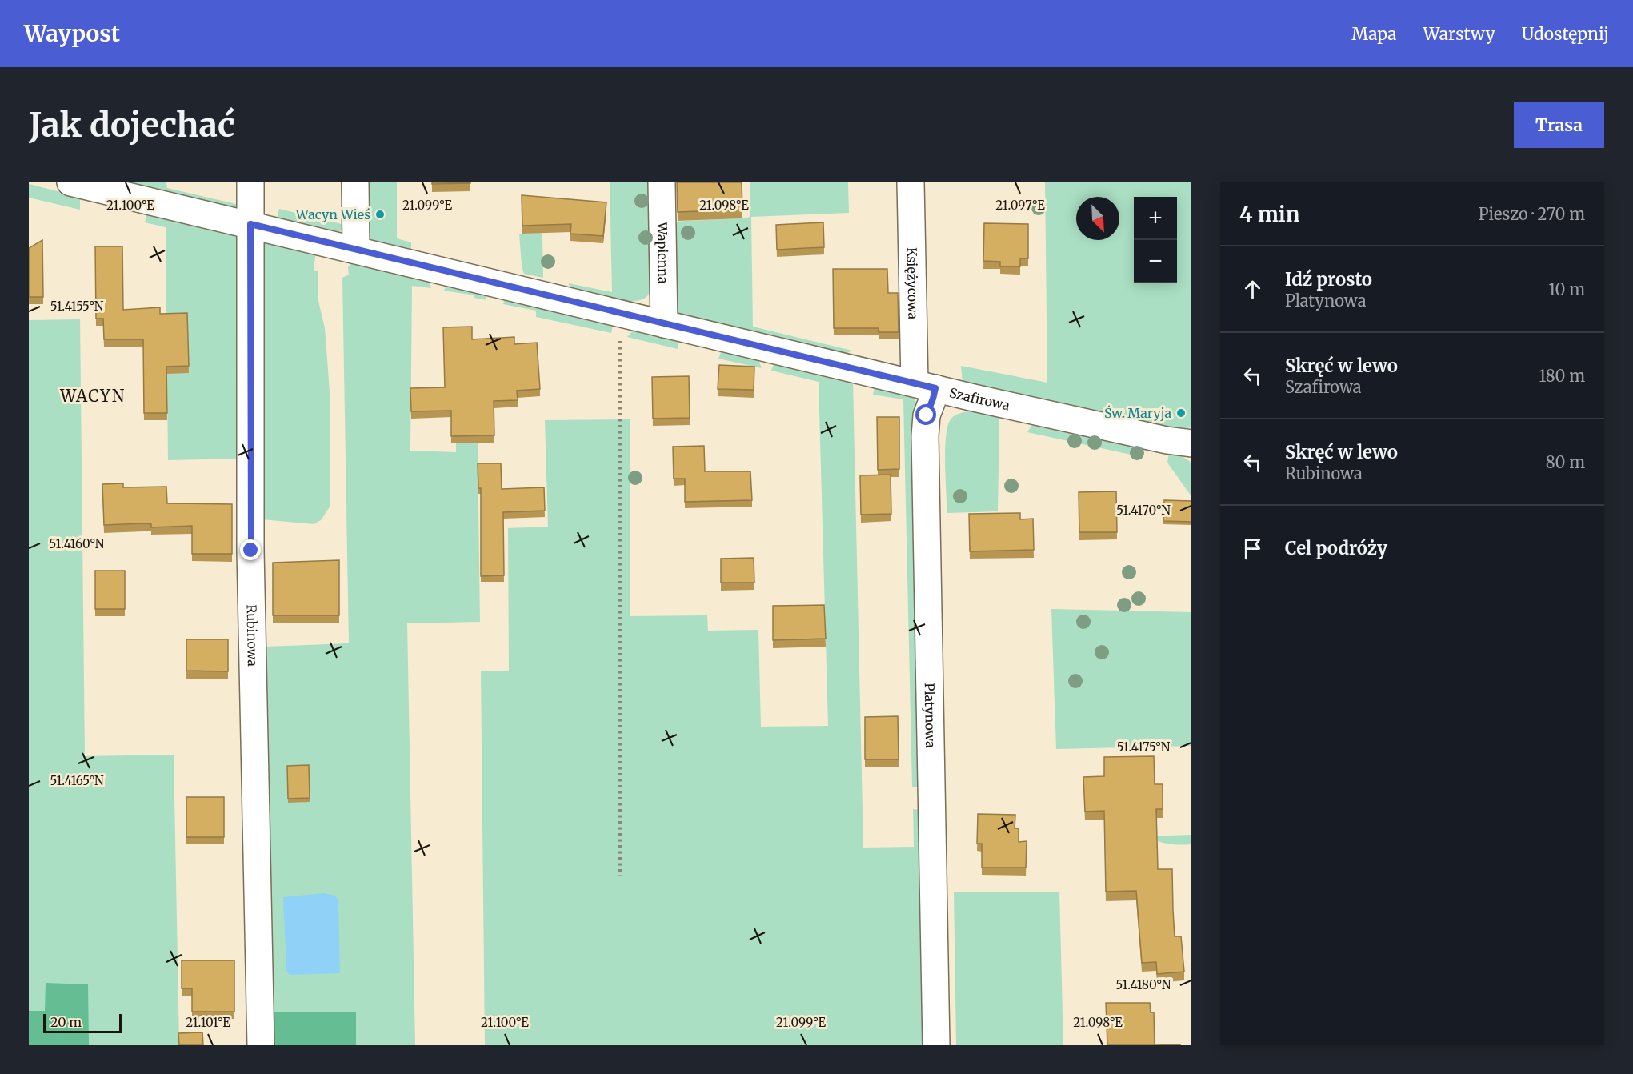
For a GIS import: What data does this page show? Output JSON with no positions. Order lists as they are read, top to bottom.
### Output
{
  "streets": {
    "street": [
      "Wapienna",
      "Księżycowa",
      "Szafirowa",
      "Rubinowa",
      "Platynowa"
    ]
  },
  "crossings": [
    ["Wapienna", "Szafirowa"],
    ["Księżycowa", "Szafirowa"],
    ["Księżycowa", "Platynowa"],
    ["Szafirowa", "Rubinowa"],
    ["Szafirowa", "Platynowa"]
  ],
  "districts": ["WACYN"],
  "places": ["Wacyn Wieś", "Św. Maryja"],
  "scale_bar": "20 m",
  "north": "bottom right",
  "page": {
    "header": "Waypost",
    "nav": ["Mapa", "Warstwy", "Udostępnij"],
    "buttons": "Trasa",
    "title": "Jak dojechać",
    "heading": ["4 min", "Pieszo · 270 m"],
    "map_buttons": ["+", "−"],
    "list": [
      ["Idź prosto", "Platynowa", "10 m"],
      ["Skręć w lewo", "Szafirowa", "180 m"],
      ["Skręć w lewo", "Rubinowa", "80 m"],
      "Cel podróży"
    ],
    "scale": "20 m"
  },
  "coordinates": [
    "21.100°E",
    "21.099°E",
    "21.098°E",
    "21.097°E",
    "51.4155°N",
    "51.4170°N",
    "51.4160°N",
    "51.4175°N",
    "51.4165°N",
    "51.4180°N",
    "21.101°E"
  ]
}
